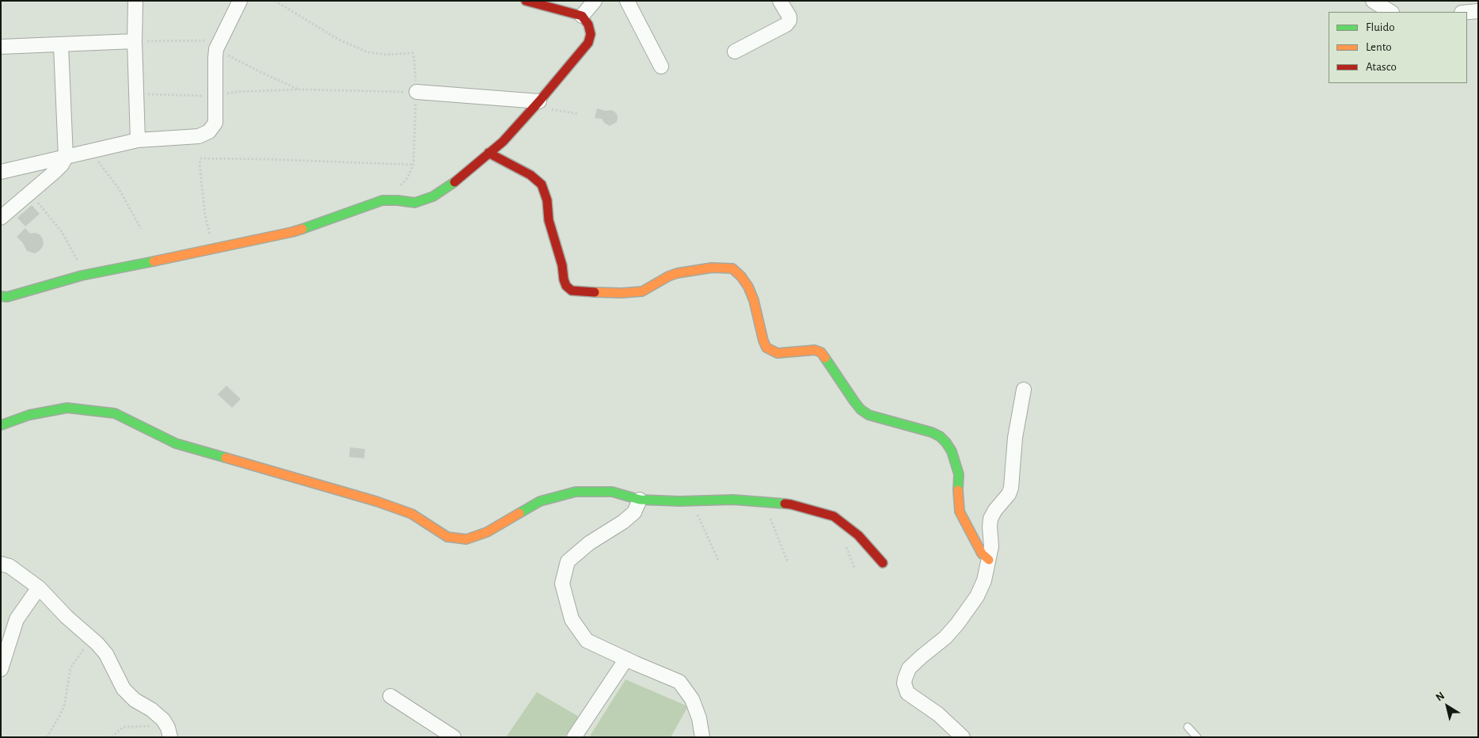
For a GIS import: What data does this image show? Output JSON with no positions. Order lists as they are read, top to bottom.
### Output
{
  "legend": ["Fluido", "Lento", "Atasco"],
  "north": "top left"
}
